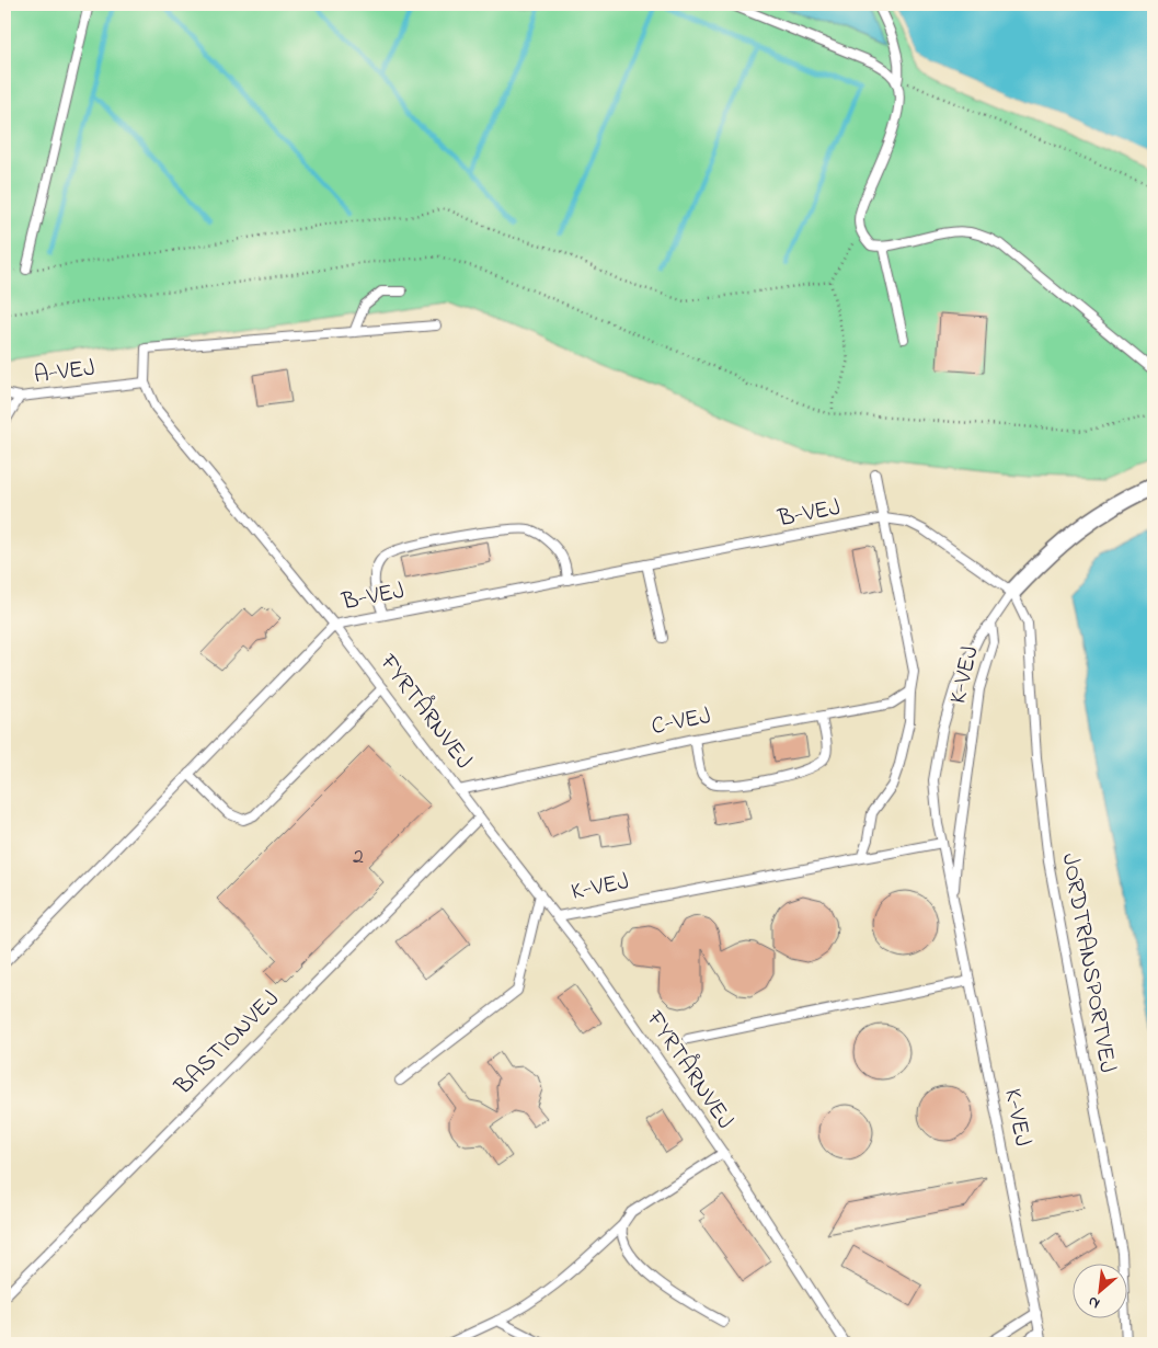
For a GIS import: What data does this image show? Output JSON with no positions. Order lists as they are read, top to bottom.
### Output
{
  "streets": {
    "lane": [
      "A-VEJ",
      "B-VEJ",
      "K-VEJ",
      "FYRTÅRNVEJ",
      "C-VEJ",
      "JORDTRANSPORTVEJ",
      "BASTIONVEJ"
    ]
  },
  "crossings": [
    ["A-VEJ", "FYRTÅRNVEJ"],
    ["B-VEJ", "K-VEJ"],
    ["B-VEJ", "FYRTÅRNVEJ"],
    ["K-VEJ", "FYRTÅRNVEJ"],
    ["K-VEJ", "C-VEJ"],
    ["K-VEJ", "JORDTRANSPORTVEJ"],
    ["FYRTÅRNVEJ", "C-VEJ"],
    ["FYRTÅRNVEJ", "BASTIONVEJ"]
  ],
  "house_numbers": ["2"],
  "north": "bottom left"
}
